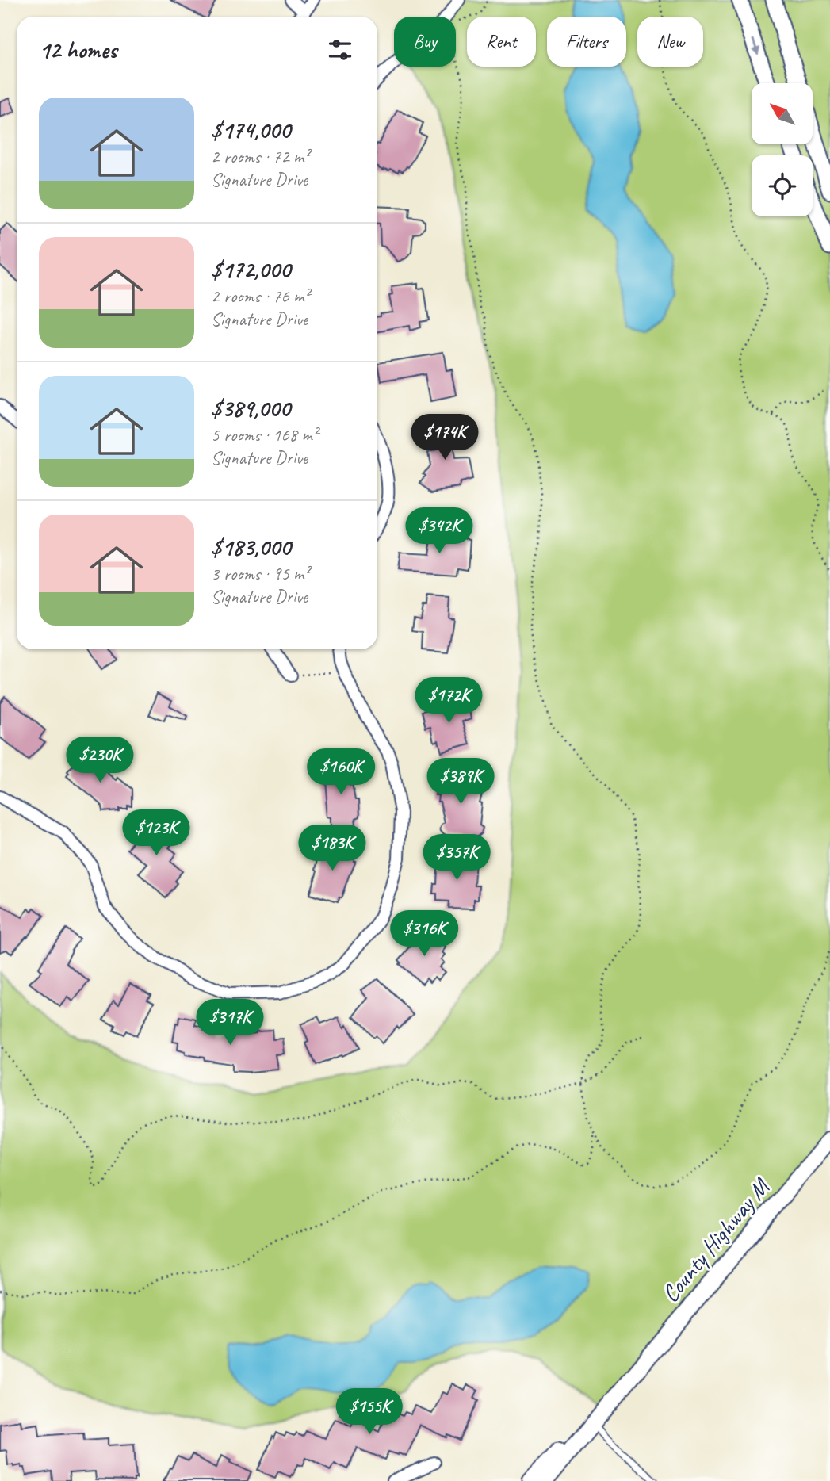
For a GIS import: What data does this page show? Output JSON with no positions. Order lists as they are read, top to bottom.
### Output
{
  "streets": {
    "main road": ["County Highway M"]
  },
  "north": "top left",
  "page": {
    "chip": [
      "Buy",
      "Rent",
      "Filters",
      "New"
    ],
    "heading": "12 homes",
    "list": [
      {
        "name": "$174,000",
        "note": "2 rooms · 72 m² · Signature Drive"
      },
      {
        "name": "$172,000",
        "note": "2 rooms · 76 m² · Signature Drive"
      },
      {
        "name": "$389,000",
        "note": "5 rooms · 168 m² · Signature Drive"
      },
      {
        "name": "$183,000",
        "note": "3 rooms · 95 m² · Signature Drive"
      }
    ],
    "price": [
      "$174K",
      "$342K",
      "$172K",
      "$230K",
      "$160K",
      "$389K",
      "$123K",
      "$183K",
      "$357K",
      "$316K",
      "$317K",
      "$155K"
    ]
  }
}
